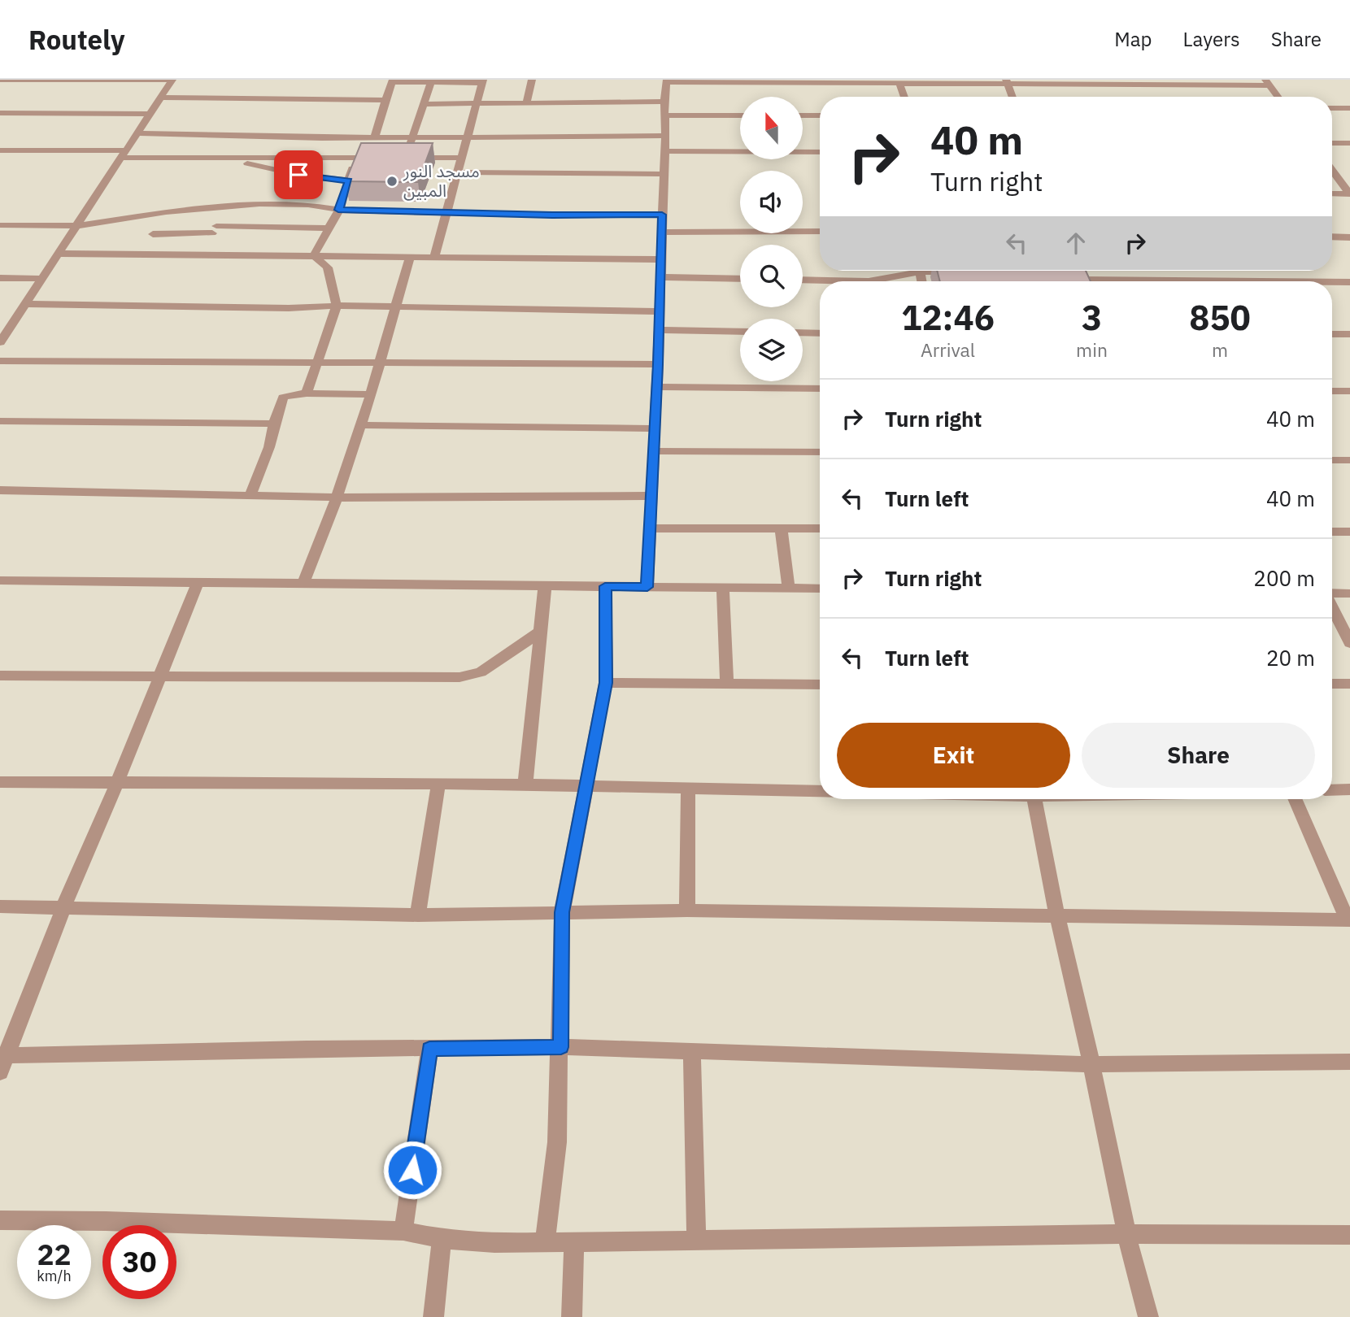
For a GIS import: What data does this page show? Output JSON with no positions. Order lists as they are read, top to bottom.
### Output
{
  "places": ["مسجد النور المبين"],
  "north": "top",
  "page": {
    "header": "Routely",
    "nav": ["Map", "Layers", "Share"],
    "turn": ["40 m", "Turn right"],
    "eta": [
      "12:46",
      "Arrival",
      "3",
      "min",
      "850",
      "m"
    ],
    "list": [
      {
        "name": "Turn right",
        "value": "40 m"
      },
      {
        "name": "Turn left",
        "value": "40 m"
      },
      {
        "name": "Turn right",
        "value": "200 m"
      },
      {
        "name": "Turn left",
        "value": "20 m"
      }
    ],
    "buttons": ["Exit", "Share"],
    "speed": "22 km/h",
    "limit": "30"
  }
}
